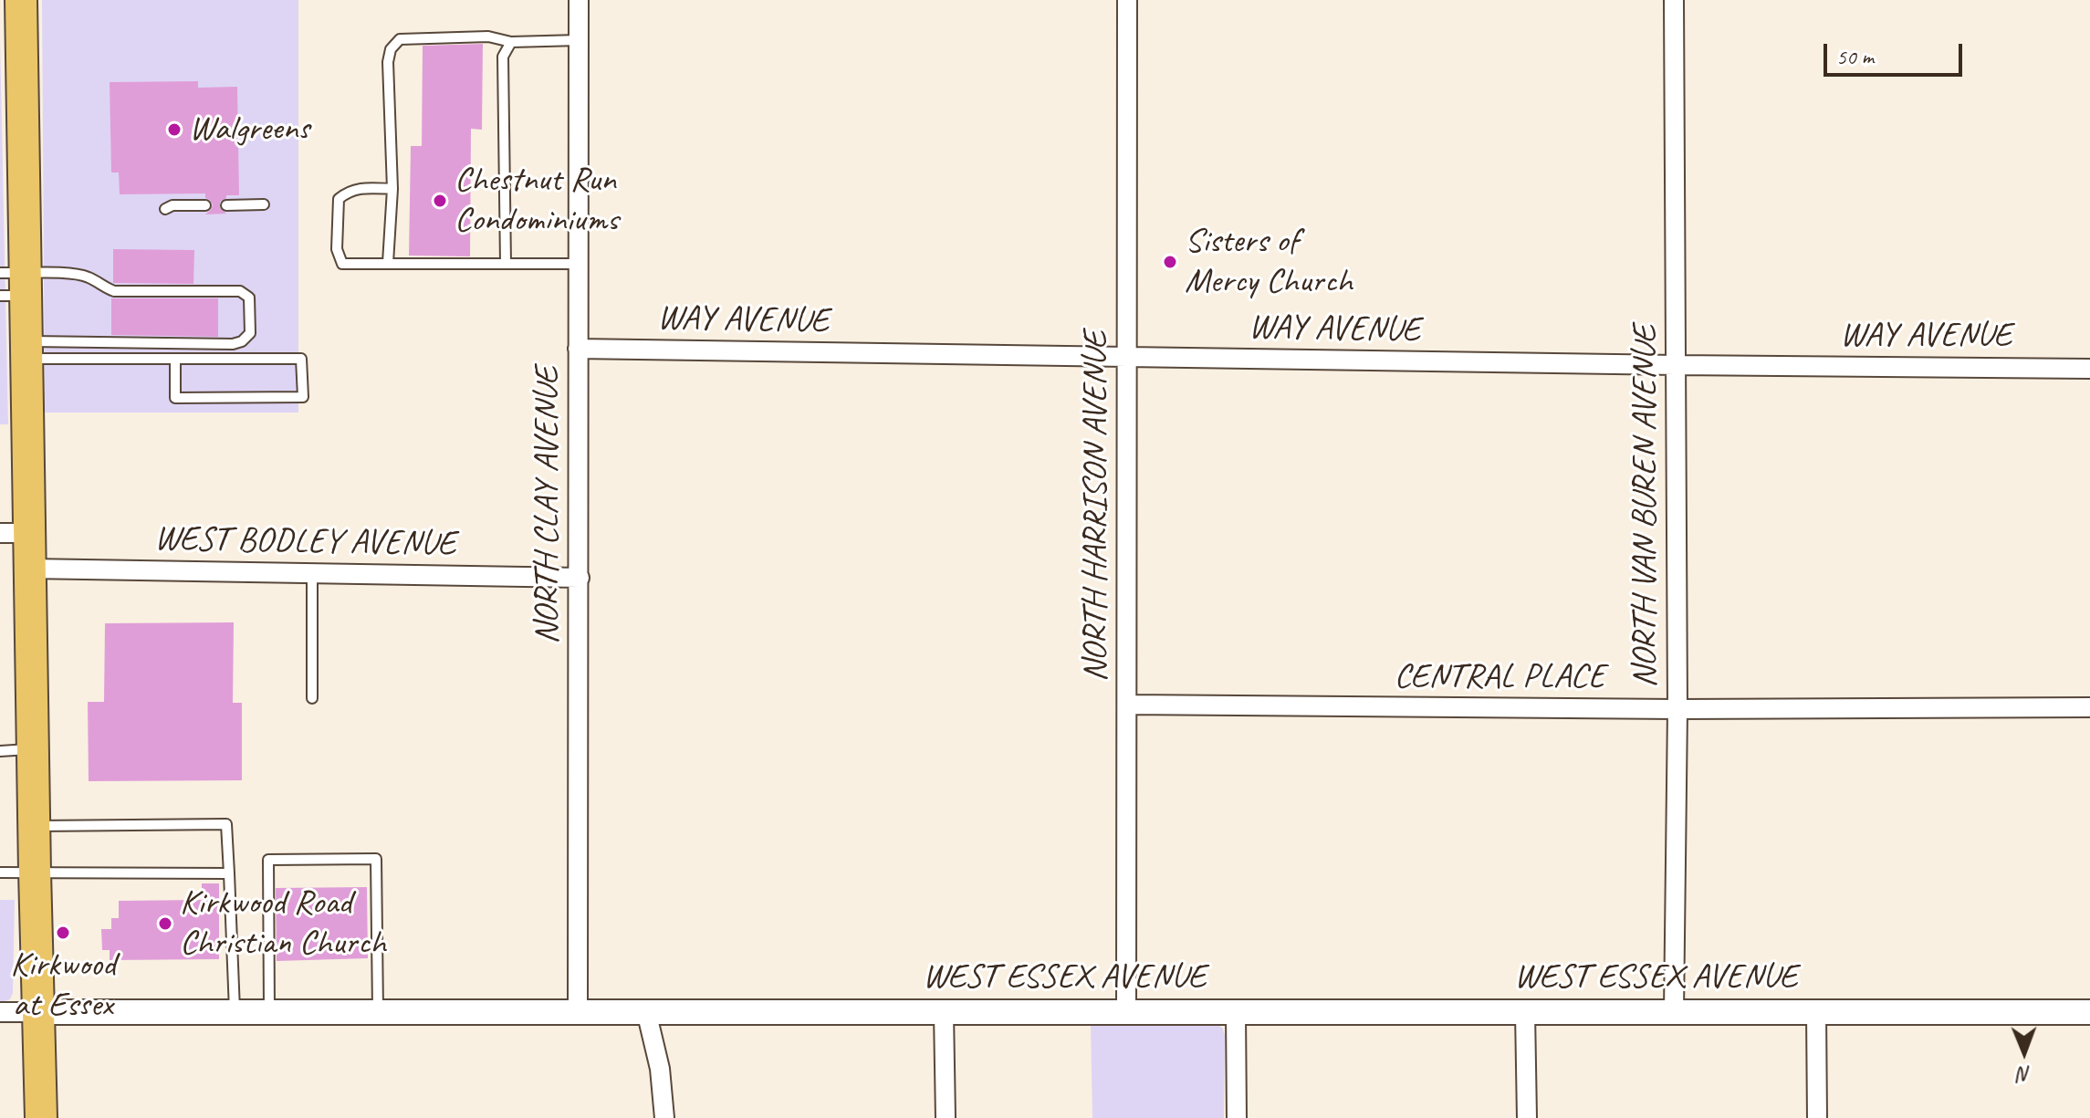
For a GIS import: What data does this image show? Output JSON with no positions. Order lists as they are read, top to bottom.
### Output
{
  "streets": {
    "street": [
      "WAY AVENUE",
      "NORTH CLAY AVENUE",
      "NORTH HARRISON AVENUE",
      "NORTH VAN BUREN AVENUE",
      "WEST BODLEY AVENUE",
      "CENTRAL PLACE",
      "WEST ESSEX AVENUE"
    ]
  },
  "crossings": [
    ["WAY AVENUE", "NORTH CLAY AVENUE"],
    ["WAY AVENUE", "NORTH HARRISON AVENUE"],
    ["WAY AVENUE", "NORTH VAN BUREN AVENUE"],
    ["NORTH CLAY AVENUE", "WEST BODLEY AVENUE"],
    ["NORTH CLAY AVENUE", "WEST ESSEX AVENUE"],
    ["NORTH HARRISON AVENUE", "CENTRAL PLACE"],
    ["NORTH HARRISON AVENUE", "WEST ESSEX AVENUE"],
    ["NORTH VAN BUREN AVENUE", "CENTRAL PLACE"],
    ["NORTH VAN BUREN AVENUE", "WEST ESSEX AVENUE"]
  ],
  "places": [
    "Walgreens",
    "Chestnut Run Condominiums",
    "Sisters of Mercy Church",
    "Kirkwood Road Christian Church",
    "Kirkwood at Essex"
  ],
  "scale_bar": "50 m",
  "north": "bottom"
}
